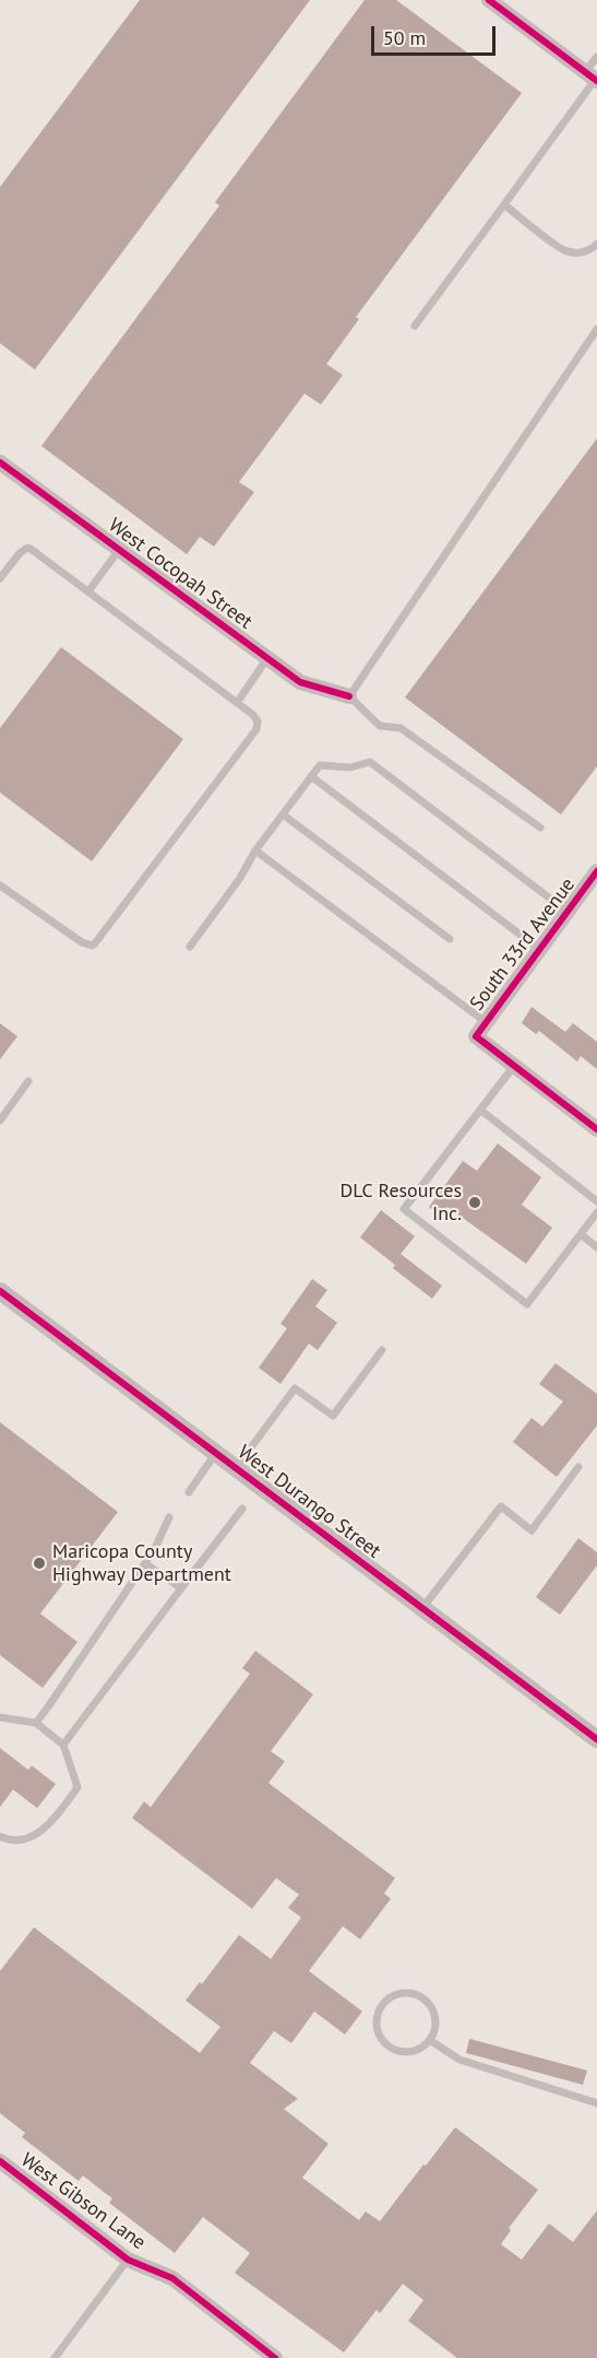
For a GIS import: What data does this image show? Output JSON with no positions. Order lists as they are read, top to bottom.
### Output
{
  "streets": {
    "street": [
      "West Cocopah Street",
      "South 33rd Avenue",
      "West Durango Street",
      "West Gibson Lane"
    ]
  },
  "places": ["DLC Resources Inc.", "Maricopa County Highway Department"],
  "scale_bar": "50 m"
}
